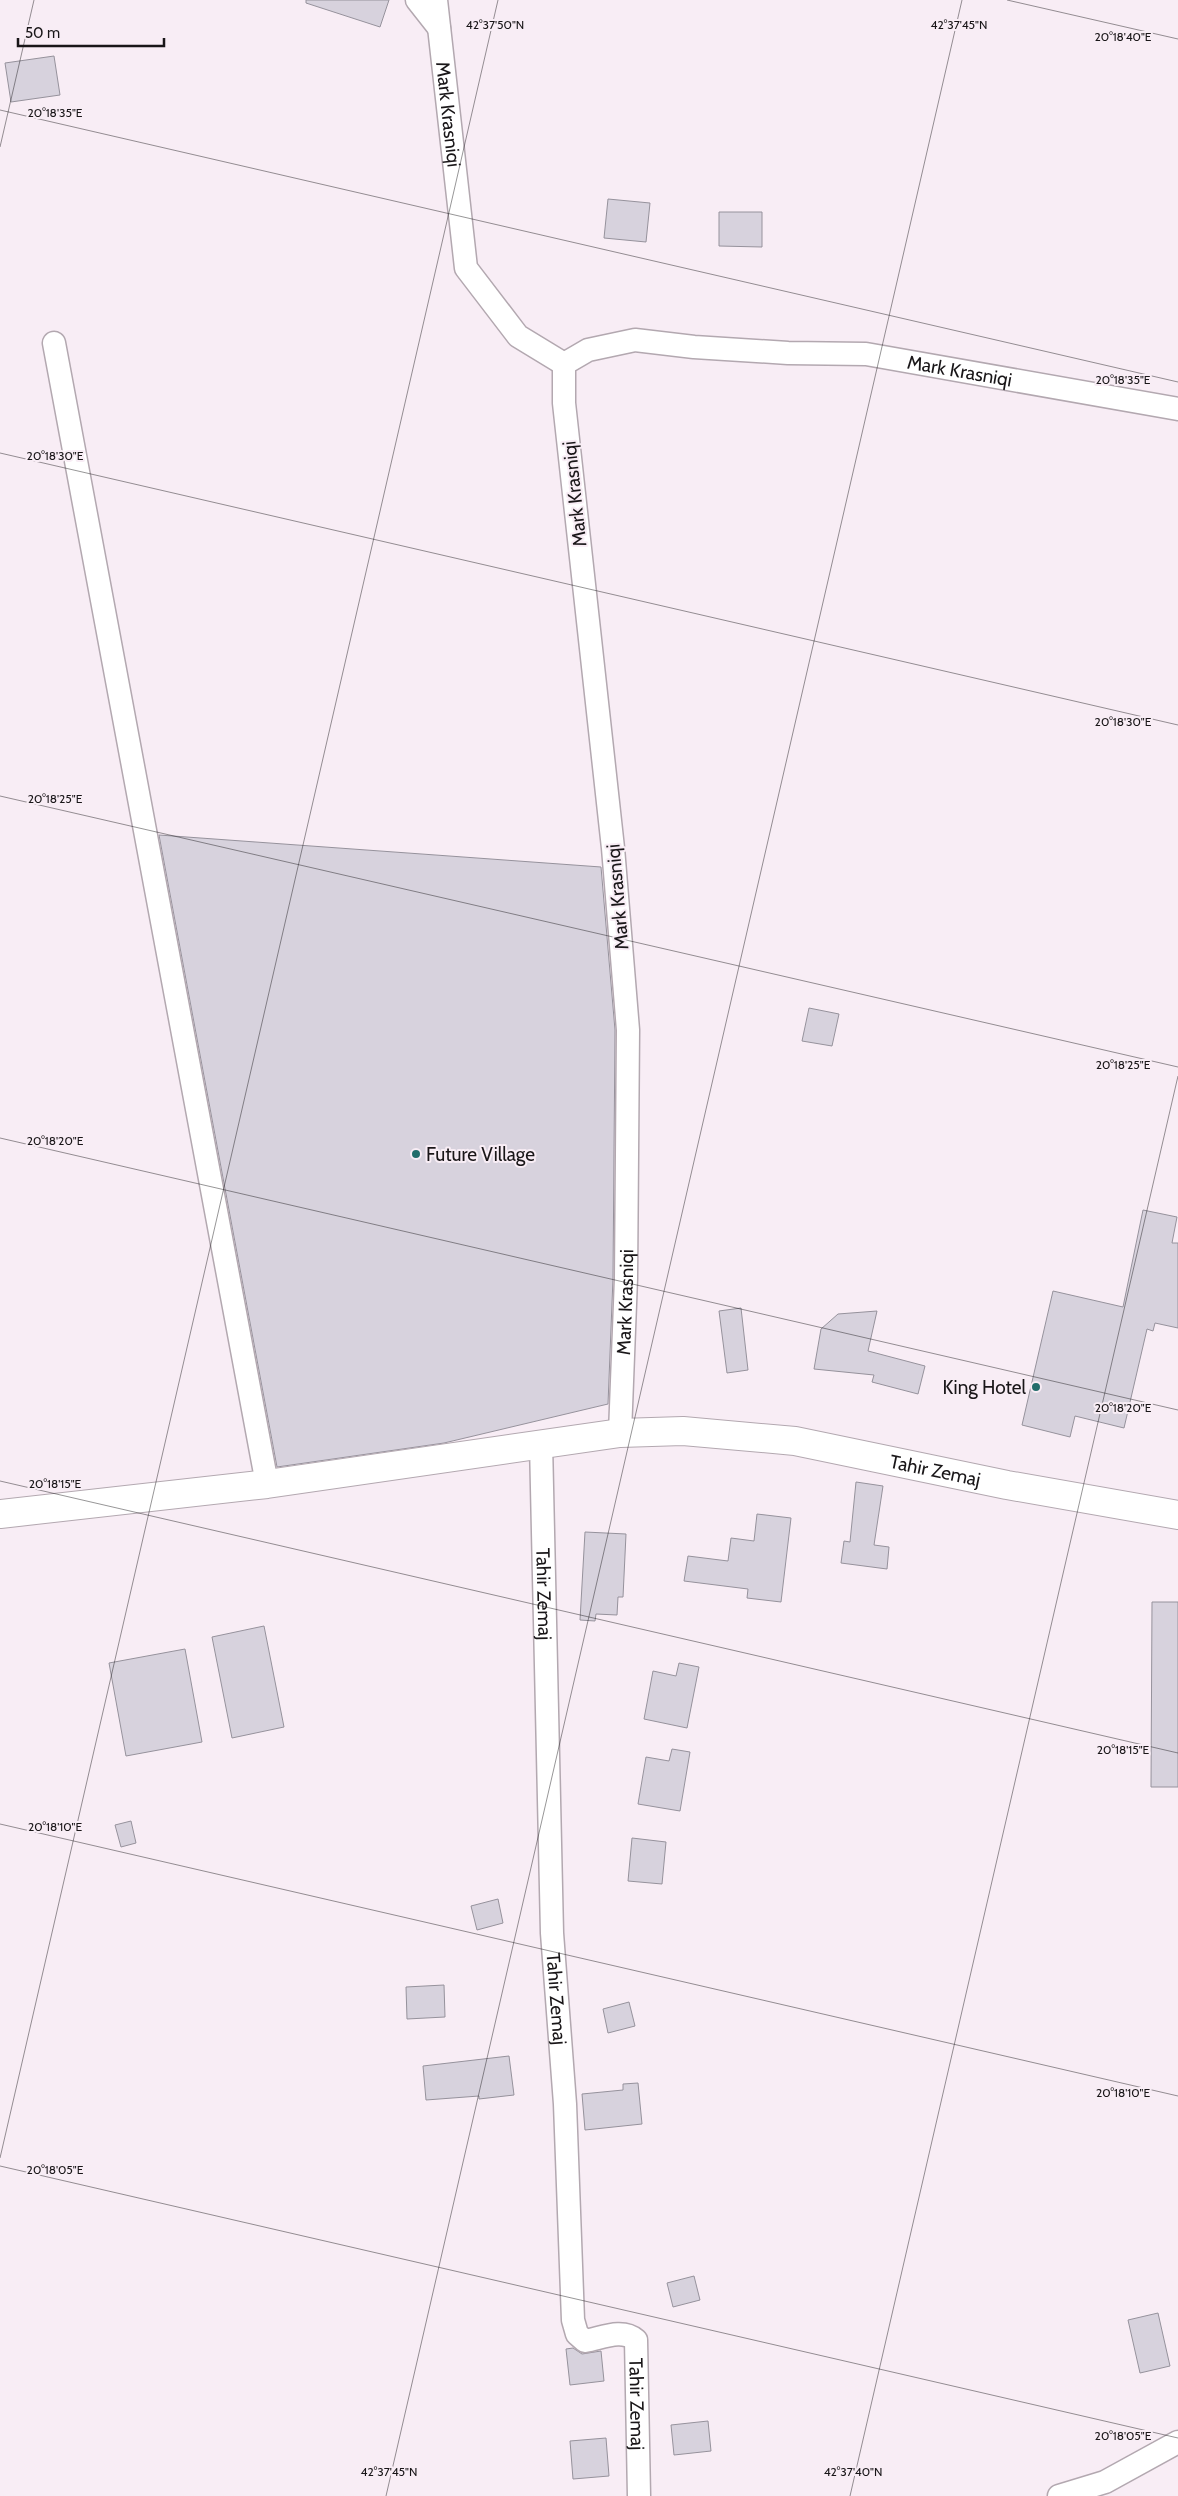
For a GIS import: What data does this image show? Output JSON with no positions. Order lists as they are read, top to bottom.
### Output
{
  "streets": {
    "main road": ["Tahir Zemaj"],
    "street": ["Mark Krasniqi"]
  },
  "crossings": [
    ["Mark Krasniqi", "Tahir Zemaj"]
  ],
  "places": ["Future Village", "King Hotel"],
  "scale_bar": "50 m",
  "coordinates": [
    "42°37'50\"N",
    "42°37'45\"N",
    "20°18'40\"E",
    "20°18'35\"E",
    "20°18'30\"E",
    "20°18'25\"E",
    "20°18'20\"E",
    "20°18'15\"E",
    "20°18'10\"E",
    "20°18'05\"E",
    "42°37'40\"N"
  ]
}
